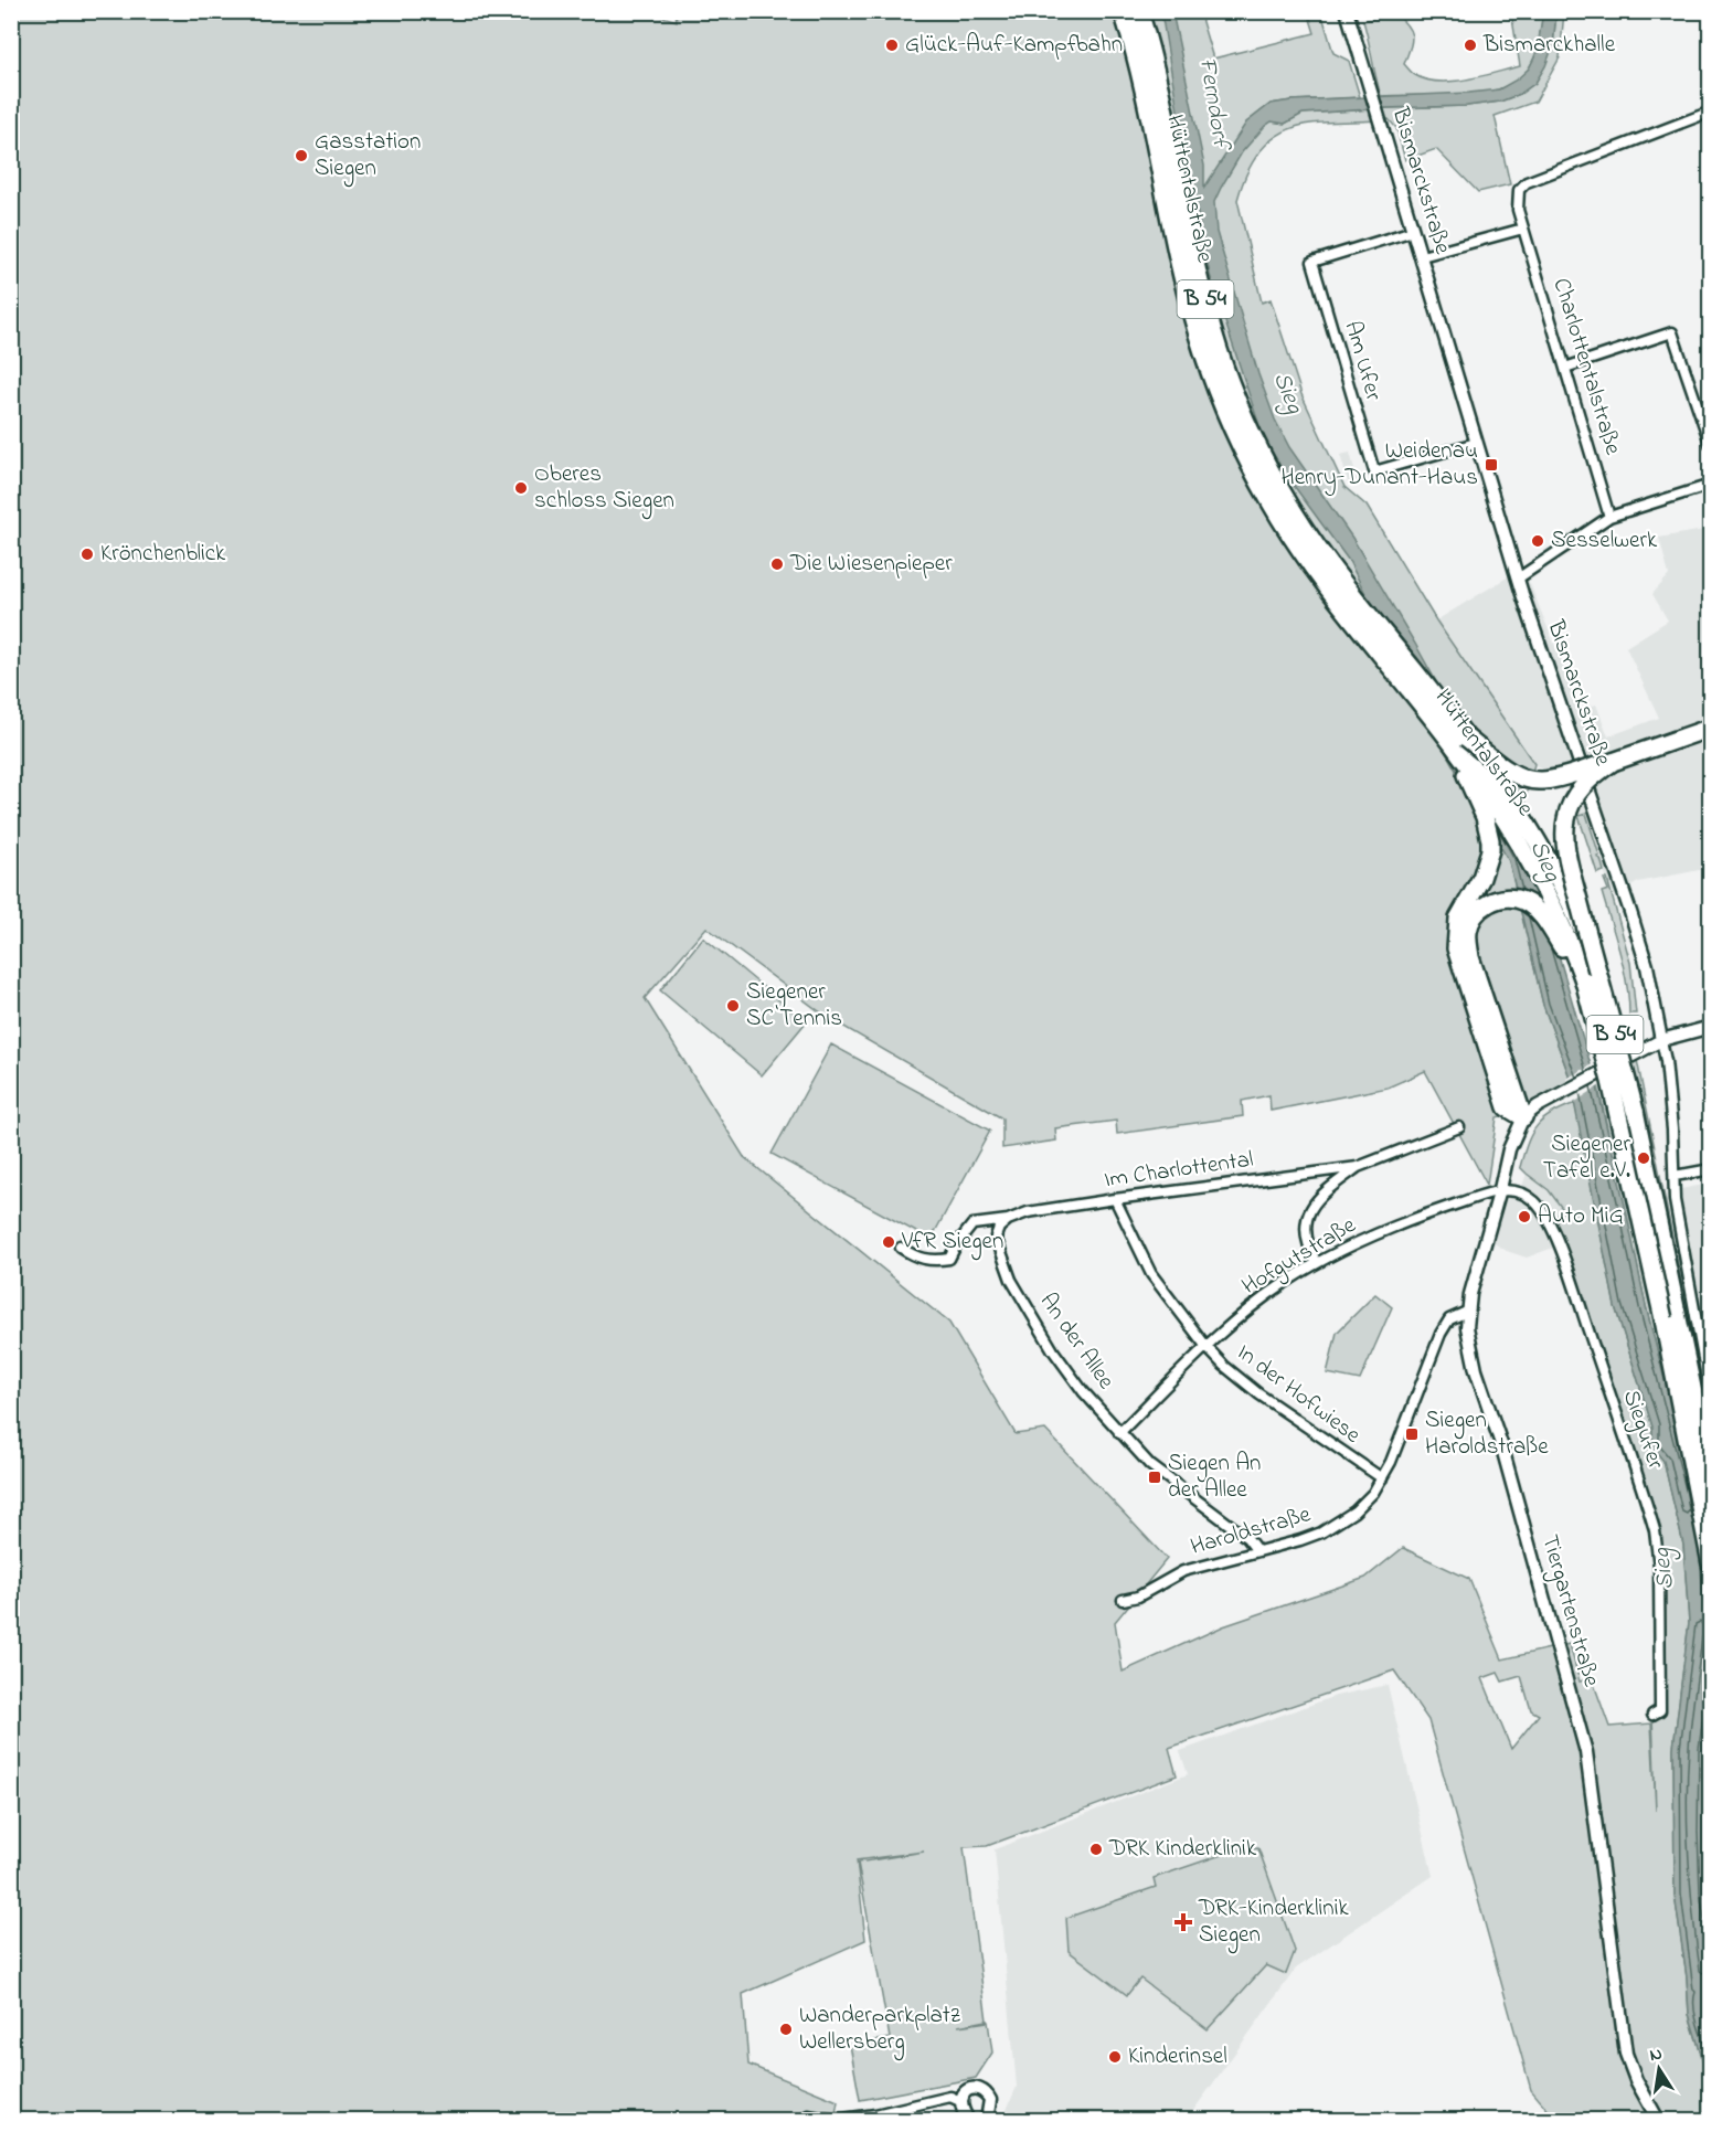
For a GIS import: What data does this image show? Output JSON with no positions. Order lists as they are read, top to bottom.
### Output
{
  "streets": {
    "highway": ["Hüttentalstraße", "B 54"],
    "street": [
      "Bismarckstraße",
      "Am Ufer",
      "Charlottentalstraße",
      "Im Charlottental",
      "Hofgutstraße",
      "An der Allee",
      "In der Hofwiese",
      "Siegufer",
      "Haroldstraße",
      "Tiergartenstraße"
    ]
  },
  "crossings": [
    ["Bismarckstraße", "Am Ufer"],
    ["Im Charlottental", "Hofgutstraße"],
    ["Im Charlottental", "An der Allee"],
    ["Im Charlottental", "In der Hofwiese"],
    ["Hofgutstraße", "An der Allee"],
    ["Hofgutstraße", "In der Hofwiese"],
    ["Hofgutstraße", "Siegufer"],
    ["Hofgutstraße", "Tiergartenstraße"],
    ["An der Allee", "Haroldstraße"],
    ["In der Hofwiese", "Haroldstraße"],
    ["Siegufer", "Tiergartenstraße"],
    ["Haroldstraße", "Tiergartenstraße"]
  ],
  "water": ["Ferndorf", "Sieg"],
  "places": {
    "other": [
      "Glück-Auf-Kampfbahn",
      "Bismarckhalle",
      "Gasstation Siegen",
      "Oberes schloss Siegen",
      "Sesselwerk",
      "Krönchenblick",
      "Die Wiesenpieper",
      "Siegener SC Tennis",
      "Siegener Tafel e.V.",
      "Auto MiG",
      "VfR Siegen",
      "DRK Kinderklinik",
      "Wanderparkplatz Wellersberg",
      "Kinderinsel"
    ],
    "transit": ["Weidenau Henry-Dunant-Haus", "Siegen Haroldstraße", "Siegen An der Allee"],
    "health": ["DRK-Kinderklinik Siegen"]
  },
  "north": "top"
}
